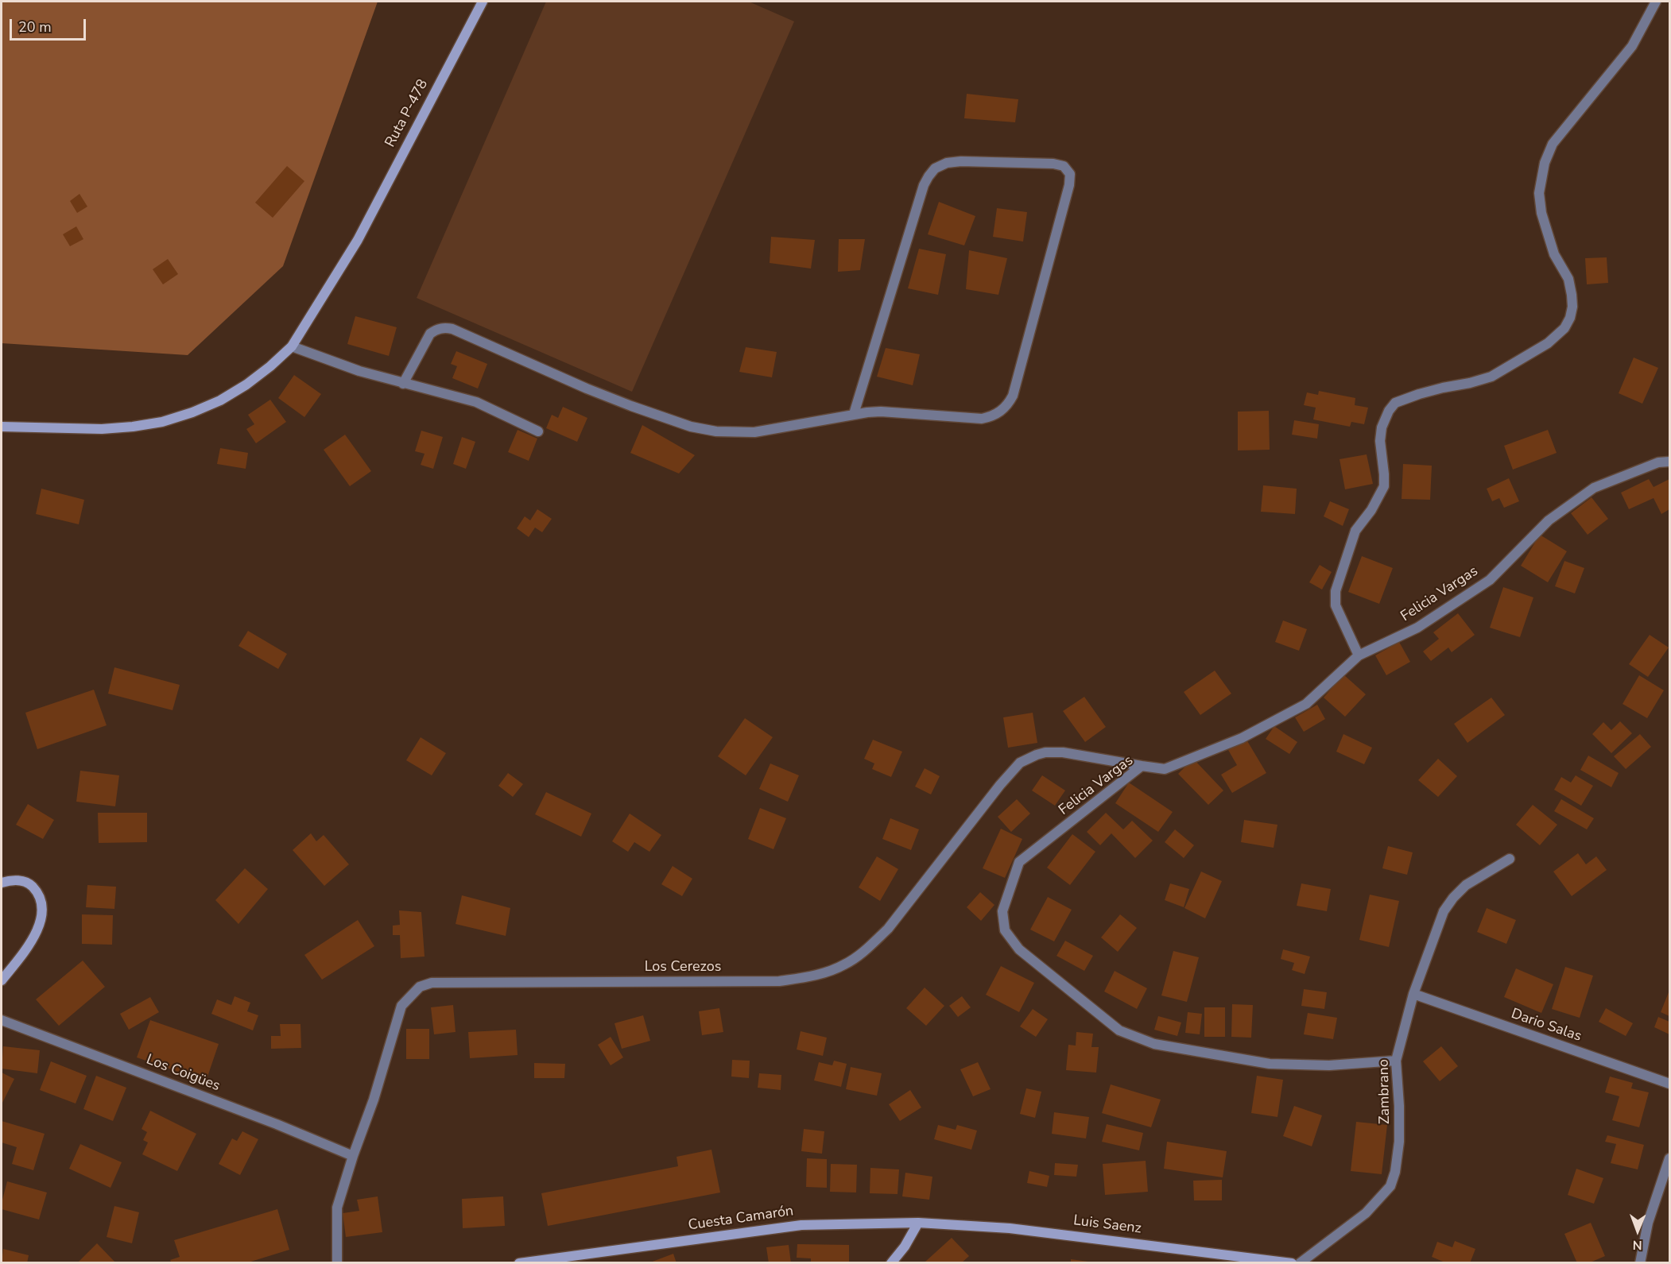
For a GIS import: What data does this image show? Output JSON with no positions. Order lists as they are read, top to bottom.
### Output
{
  "streets": {
    "main road": ["Ruta P-478", "Cuesta Camarón", "Luis Saenz"],
    "street": [
      "Felicia Vargas",
      "Los Cerezos",
      "Dario Salas",
      "Los Coigües",
      "Zambrano"
    ]
  },
  "crossings": [
    ["Felicia Vargas", "Los Cerezos"],
    ["Felicia Vargas", "Zambrano"],
    ["Los Cerezos", "Los Coigües"],
    ["Dario Salas", "Zambrano"],
    ["Cuesta Camarón", "Luis Saenz"]
  ],
  "scale_bar": "20 m",
  "north": "bottom"
}
